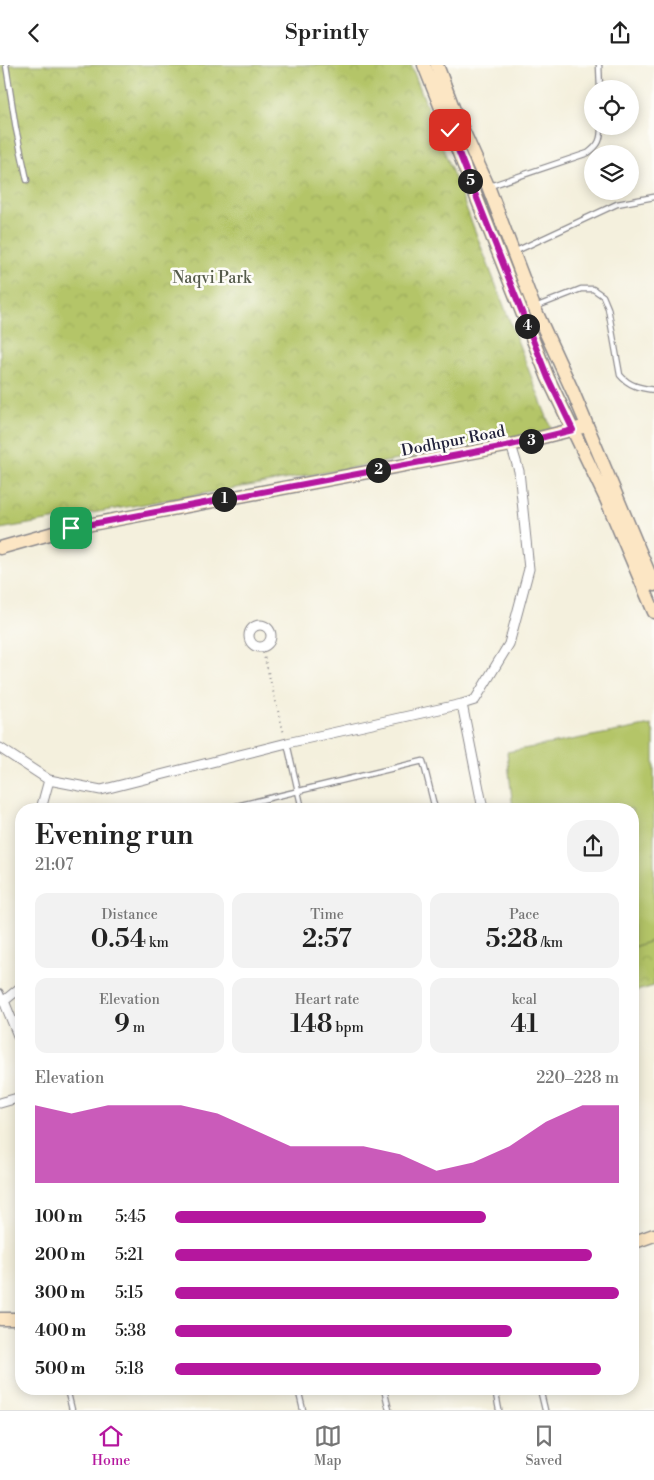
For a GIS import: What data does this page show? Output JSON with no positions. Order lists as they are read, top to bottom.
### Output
{
  "streets": {
    "main road": ["Dodhpur Road"]
  },
  "parks": ["Naqvi Park"],
  "page": {
    "header": "Sprintly",
    "pins": [
      "5",
      "4",
      "3",
      "2",
      "1"
    ],
    "heading": ["Evening run", "21:07"],
    "stats": [
      ["Distance", "0.54 km"],
      ["Time", "2:57"],
      ["Pace", "5:28 /km"],
      ["Elevation", "9 m"],
      ["Heart rate", "148 bpm"],
      ["kcal", "41"]
    ],
    "chart": ["Elevation", "220–228 m"],
    "list": [
      {
        "name": "100 m",
        "note": "5:45"
      },
      {
        "name": "200 m",
        "note": "5:21"
      },
      {
        "name": "300 m",
        "note": "5:15"
      },
      {
        "name": "400 m",
        "note": "5:38"
      },
      {
        "name": "500 m",
        "note": "5:18"
      }
    ],
    "tabs": ["Home", "Map", "Saved"]
  }
}
